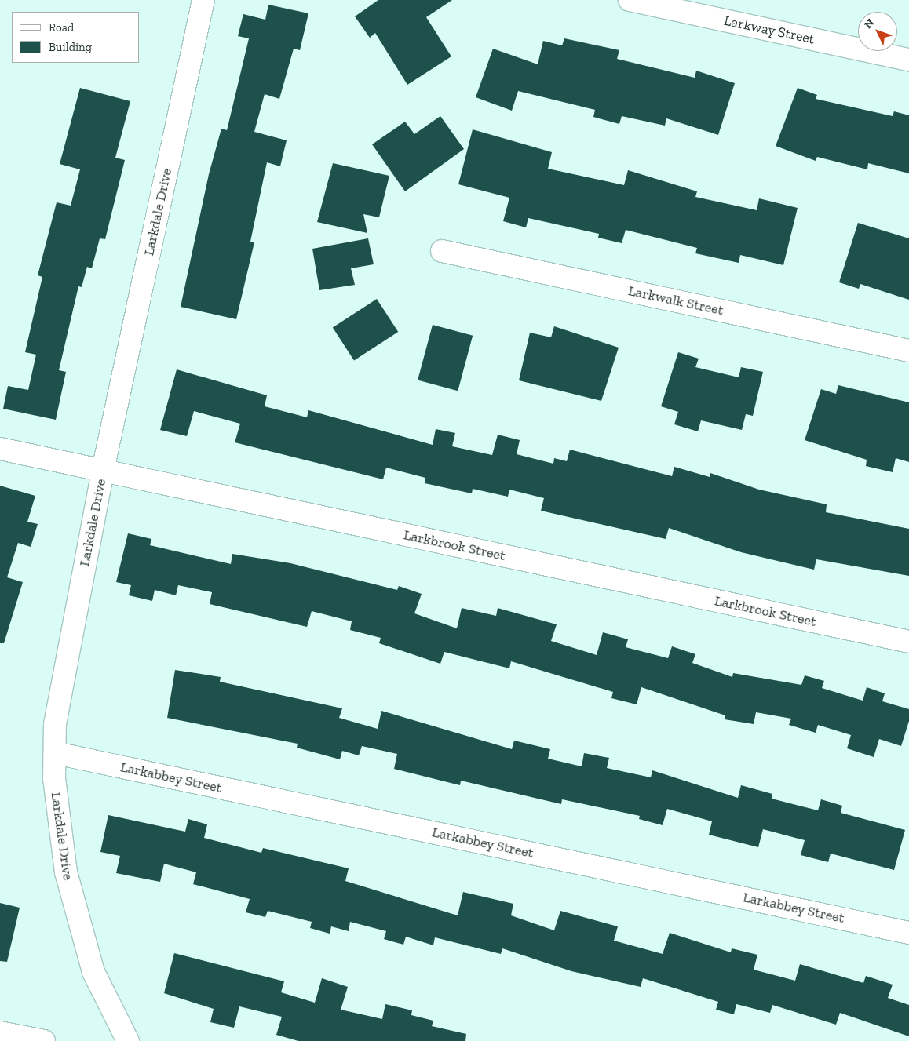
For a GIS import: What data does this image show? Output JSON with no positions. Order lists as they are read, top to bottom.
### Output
{
  "streets": {
    "street": [
      "Larkway Street",
      "Larkdale Drive",
      "Larkwalk Street",
      "Larkbrook Street",
      "Larkabbey Street"
    ]
  },
  "crossings": [
    ["Larkdale Drive", "Larkbrook Street"],
    ["Larkdale Drive", "Larkabbey Street"]
  ],
  "legend": ["Road", "Building"],
  "north": "top left"
}
